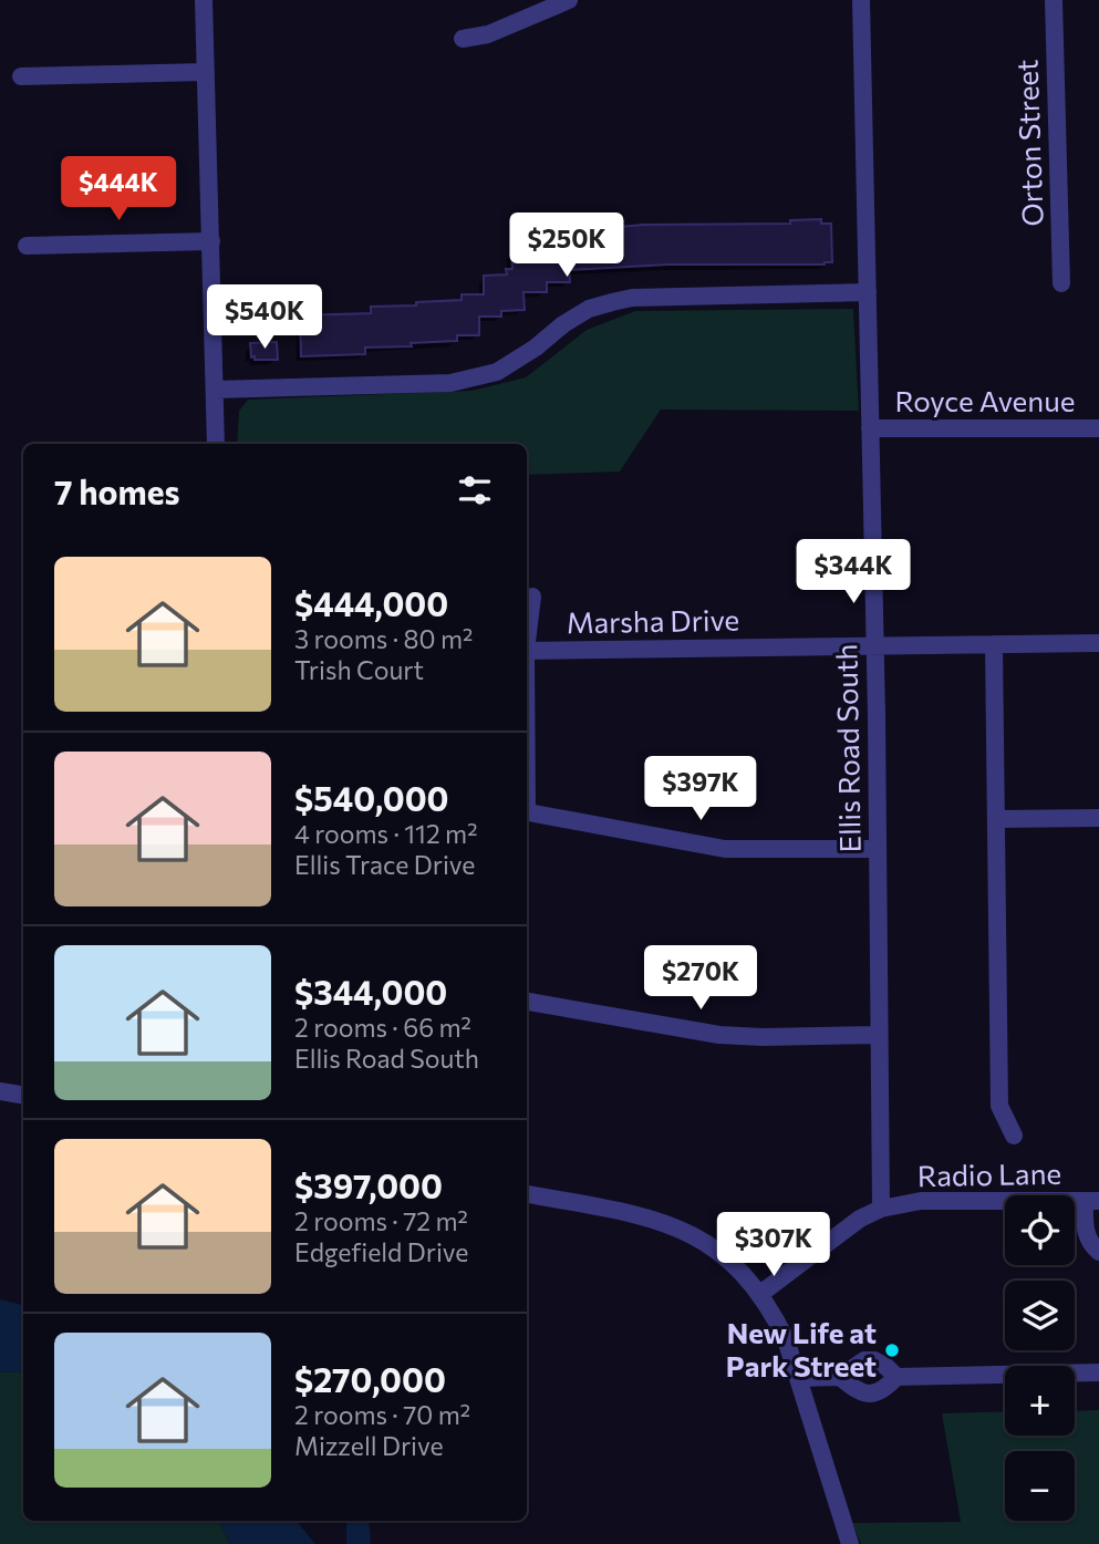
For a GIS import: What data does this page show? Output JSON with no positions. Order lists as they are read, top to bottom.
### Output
{
  "streets": {
    "street": [
      "Orton Street",
      "Royce Avenue",
      "Marsha Drive",
      "Ellis Road South",
      "Radio Lane"
    ]
  },
  "crossings": [
    ["Royce Avenue", "Ellis Road South"],
    ["Marsha Drive", "Ellis Road South"],
    ["Ellis Road South", "Radio Lane"]
  ],
  "places": ["New Life at Park Street"],
  "page": {
    "price": [
      "$444K",
      "$250K",
      "$540K",
      "$344K",
      "$397K",
      "$270K",
      "$307K"
    ],
    "heading": "7 homes",
    "list": [
      {
        "name": "$444,000",
        "note": "3 rooms · 80 m² · Trish Court"
      },
      {
        "name": "$540,000",
        "note": "4 rooms · 112 m² · Ellis Trace Drive"
      },
      {
        "name": "$344,000",
        "note": "2 rooms · 66 m² · Ellis Road South"
      },
      {
        "name": "$397,000",
        "note": "2 rooms · 72 m² · Edgefield Drive"
      },
      {
        "name": "$270,000",
        "note": "2 rooms · 70 m² · Mizzell Drive"
      }
    ],
    "map_buttons": ["+", "−"]
  }
}
